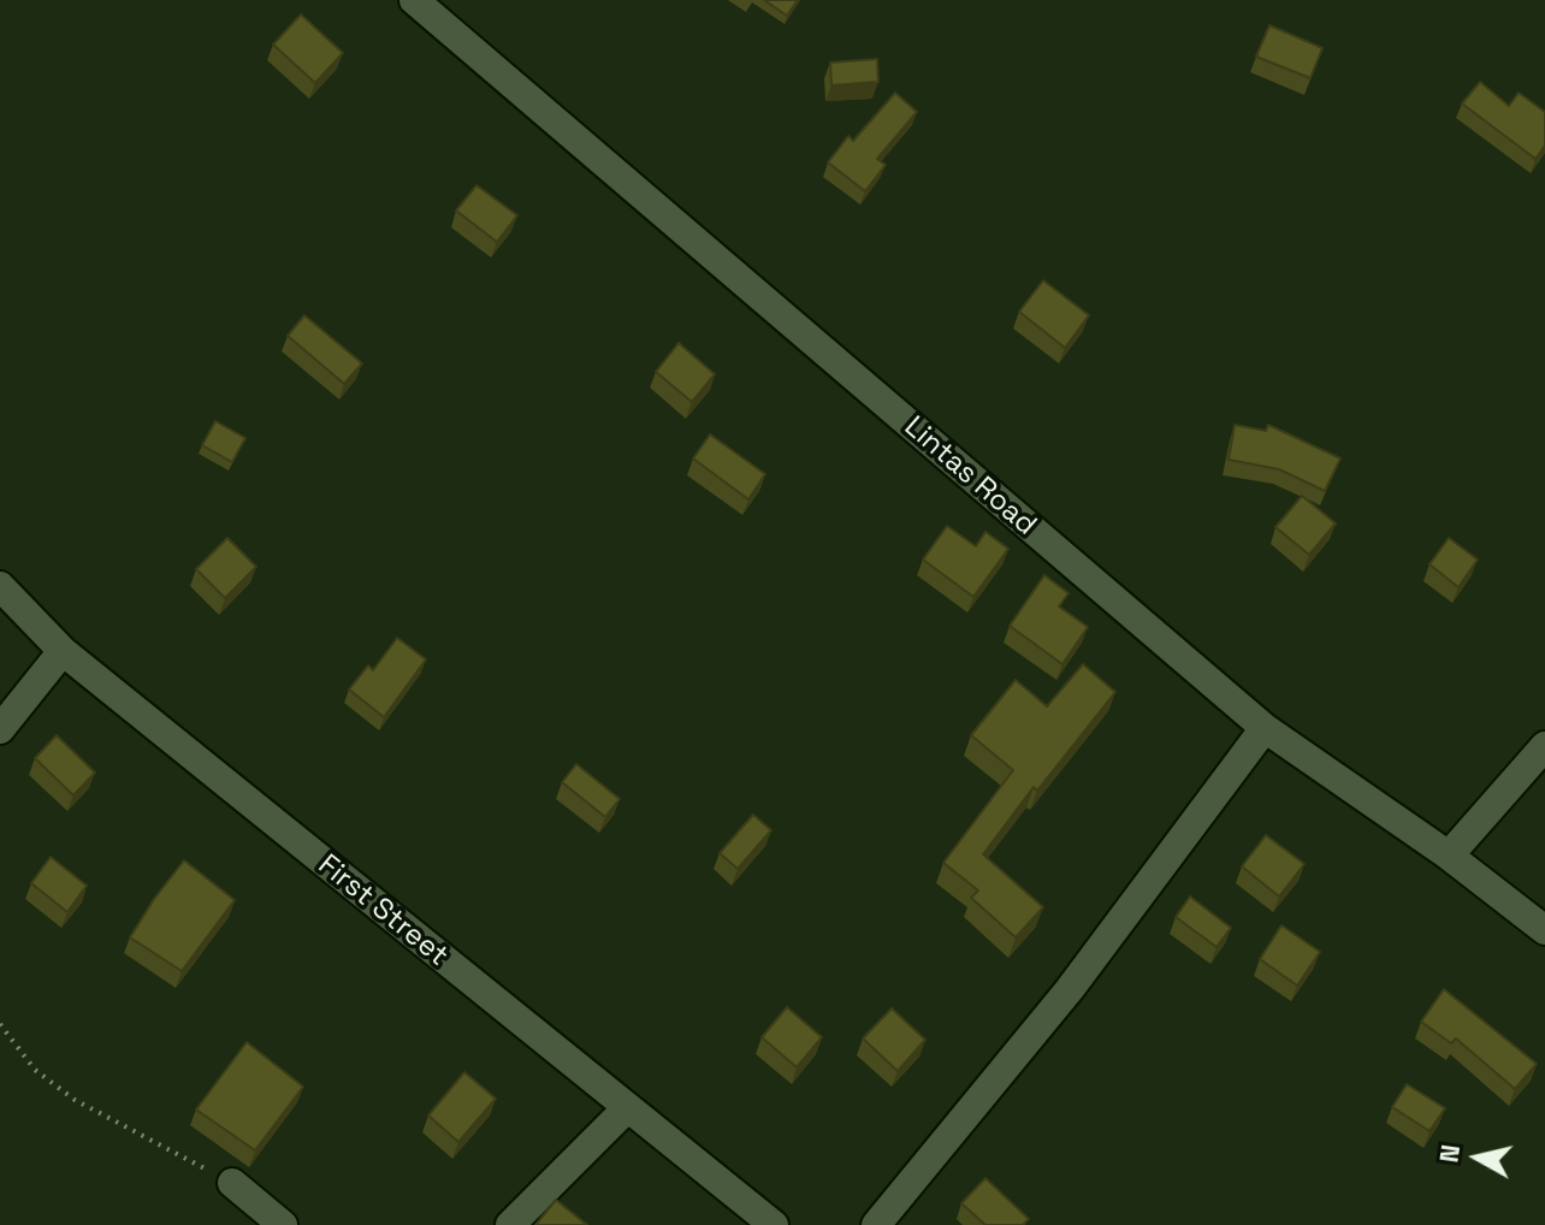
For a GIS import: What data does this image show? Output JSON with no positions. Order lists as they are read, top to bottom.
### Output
{
  "streets": {
    "street": ["Lintas Road", "First Street"]
  },
  "north": "left"
}
